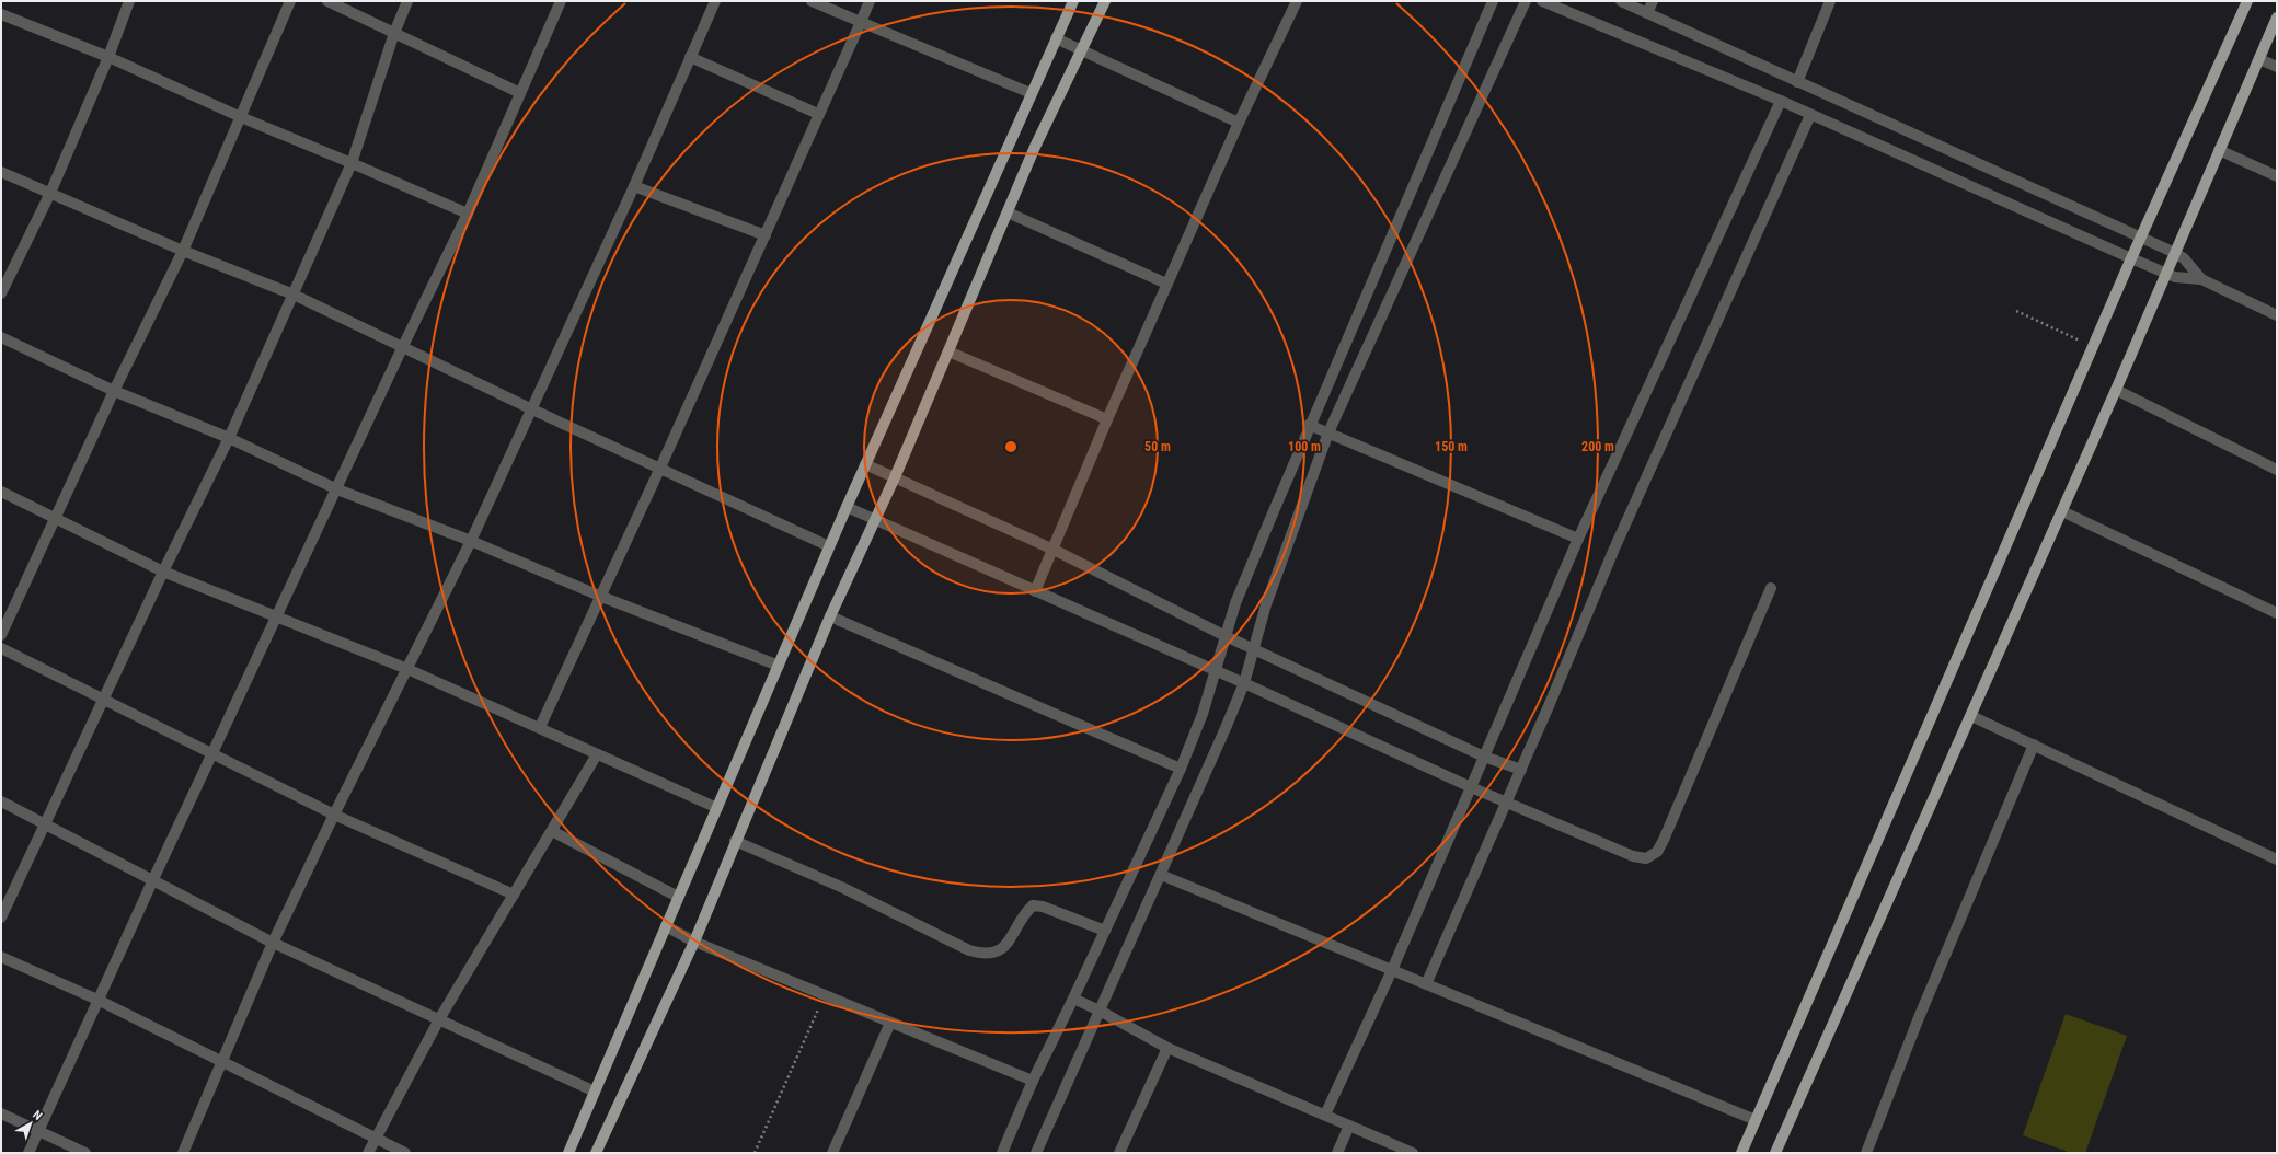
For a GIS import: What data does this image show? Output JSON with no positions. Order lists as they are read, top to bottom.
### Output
{
  "north": "top right",
  "rings": [
    "50 m",
    "100 m",
    "150 m",
    "200 m"
  ]
}
